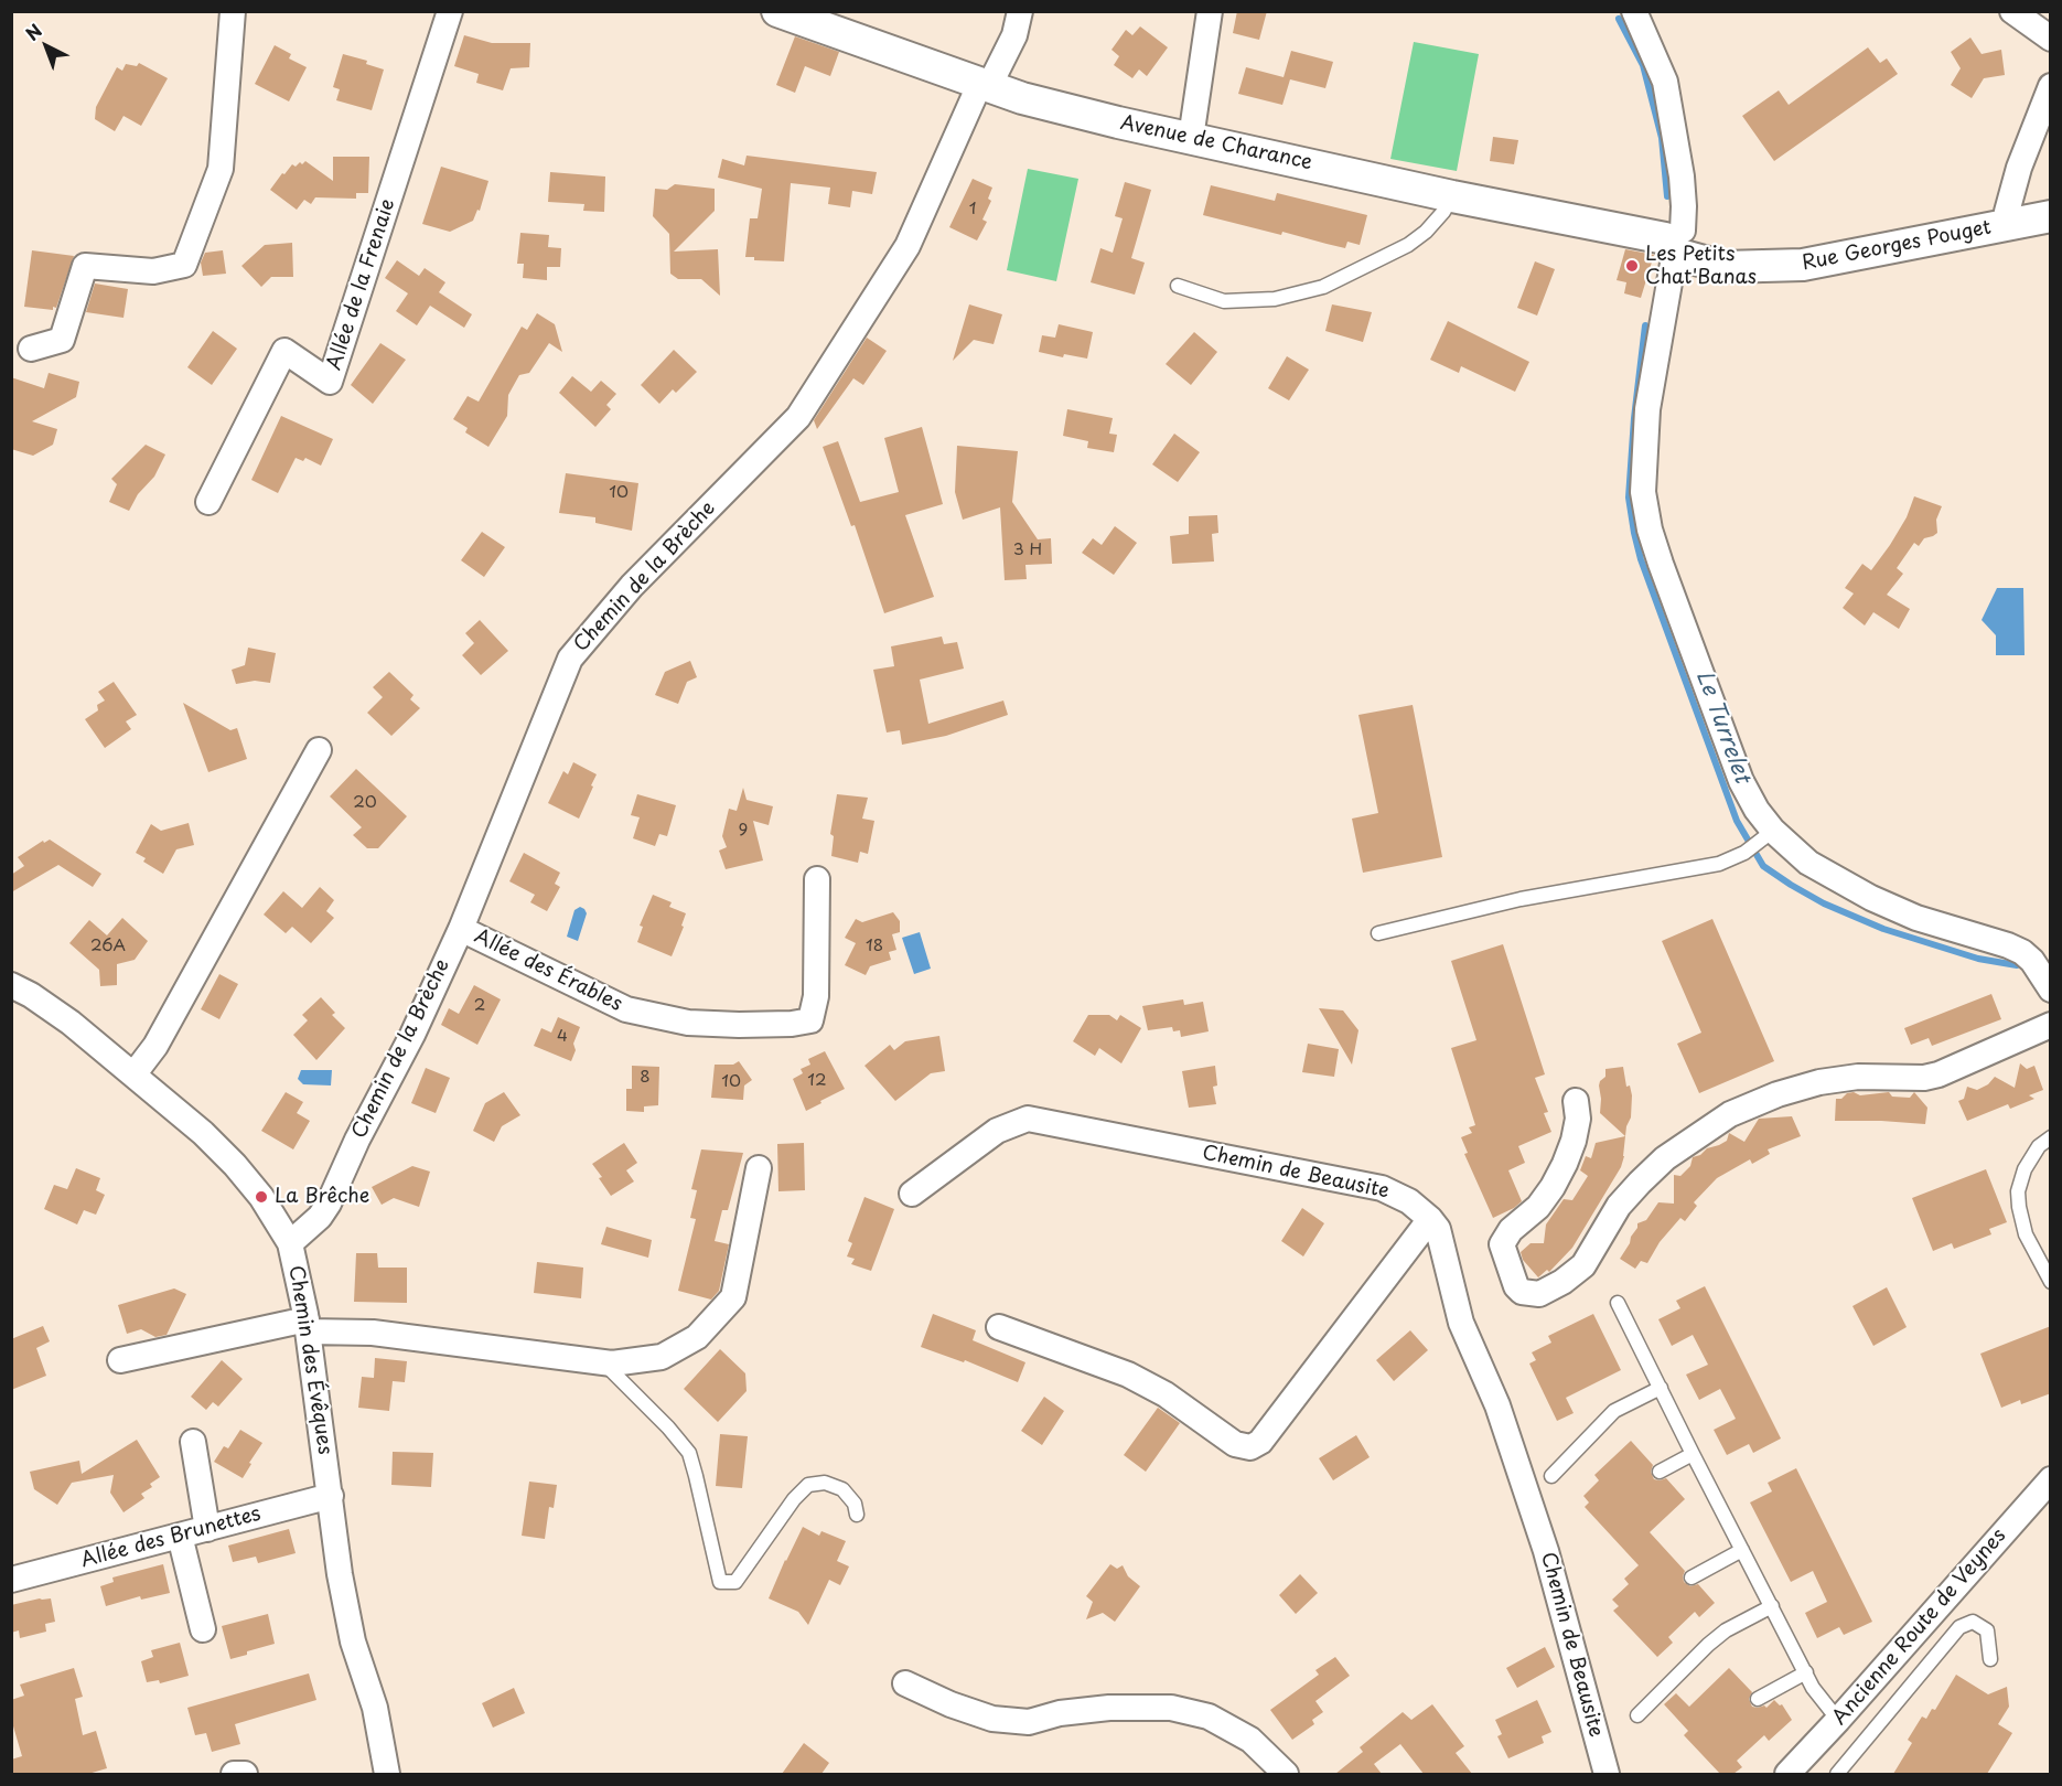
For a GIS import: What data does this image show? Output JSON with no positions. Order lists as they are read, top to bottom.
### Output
{
  "streets": {
    "street": [
      "Avenue de Charance",
      "Rue Georges Pouget",
      "Allée de la Frenaie",
      "Chemin de la Brèche",
      "Allée des Érables",
      "Chemin de Beausite",
      "Chemin des Évêques",
      "Allée des Brunettes",
      "Ancienne Route de Veynes"
    ]
  },
  "crossings": [
    ["Avenue de Charance", "Rue Georges Pouget"],
    ["Avenue de Charance", "Chemin de la Brèche"],
    ["Chemin de la Brèche", "Allée des Érables"],
    ["Chemin de la Brèche", "Chemin des Évêques"],
    ["Chemin des Évêques", "Allée des Brunettes"]
  ],
  "water": ["Le Turrelet"],
  "places": ["Les Petits Chat'Banas", "La Brêche"],
  "house_numbers": [
    "1",
    "10",
    "3 H",
    "20",
    "9",
    "26A",
    "18",
    "2",
    "4",
    "8",
    "12",
    "10"
  ],
  "north": "top left"
}
